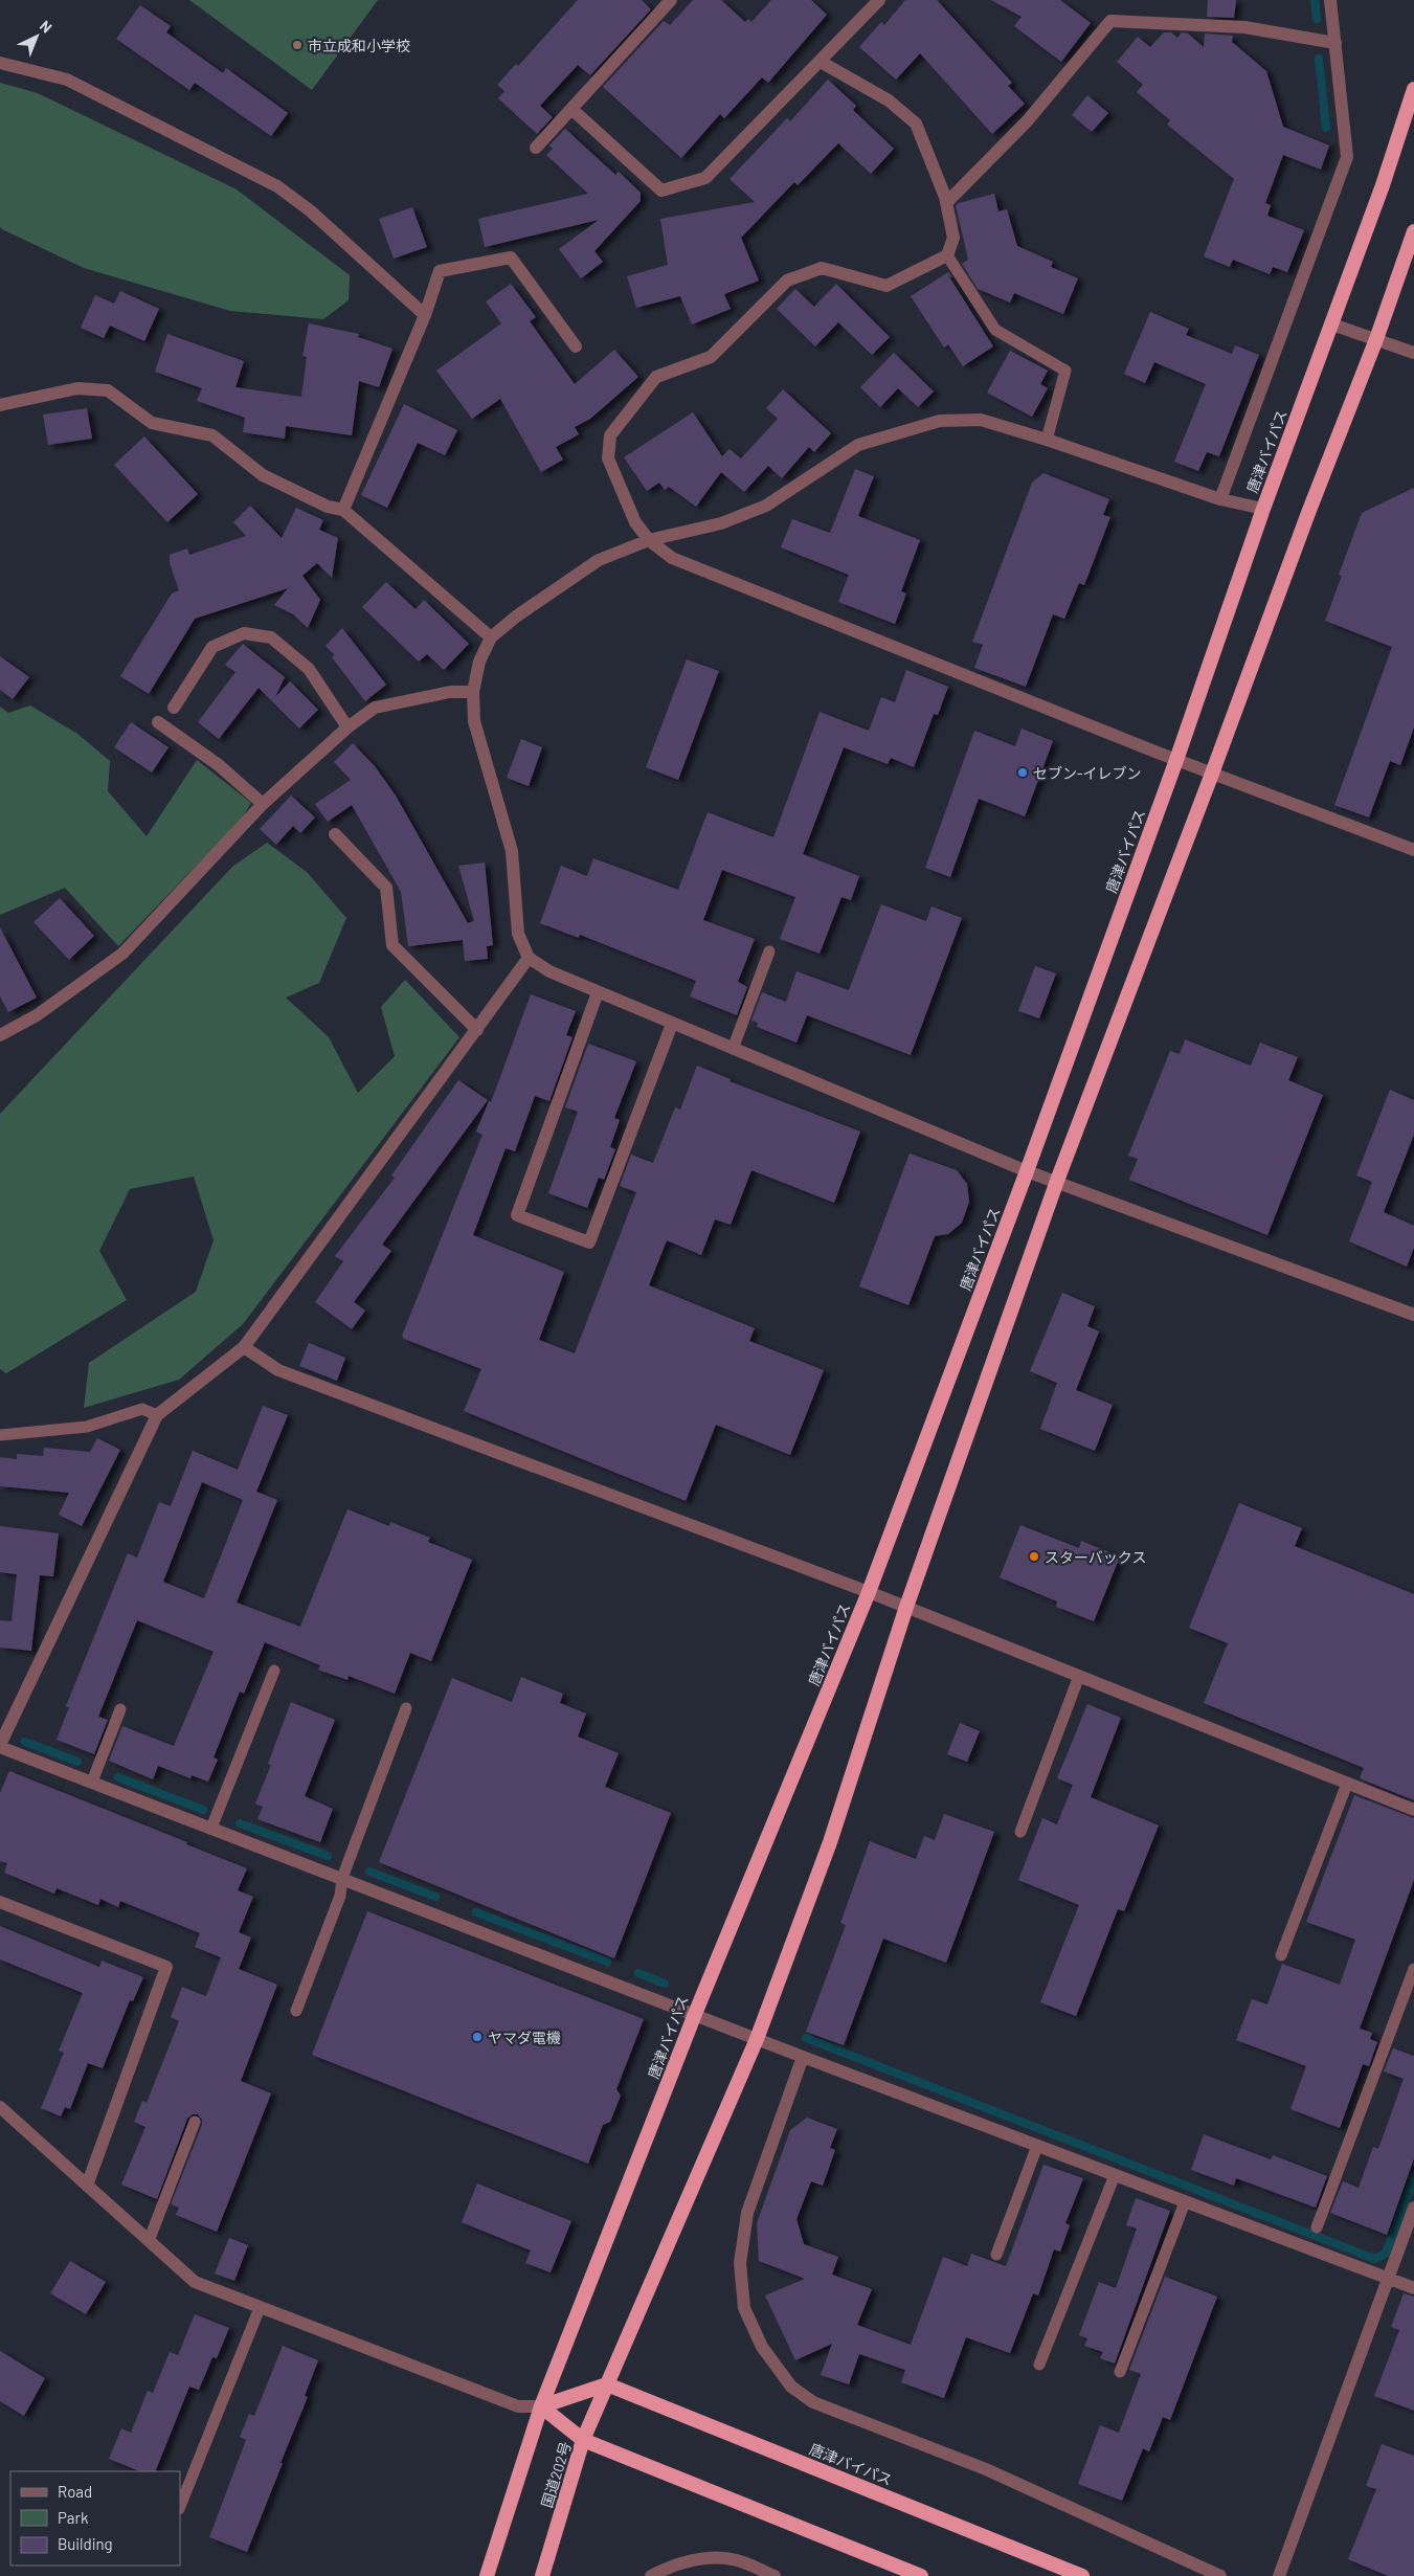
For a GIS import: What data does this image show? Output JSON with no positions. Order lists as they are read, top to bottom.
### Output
{
  "streets": {
    "highway": ["唐津バイパス", "国道202号"]
  },
  "crossings": [
    ["唐津バイパス", "国道202号"]
  ],
  "places": [
    "市立成和小学校",
    "セブン-イレブン",
    "スターバックス",
    "ヤマダ電機"
  ],
  "legend": ["Road", "Park", "Building"],
  "north": "top right"
}
